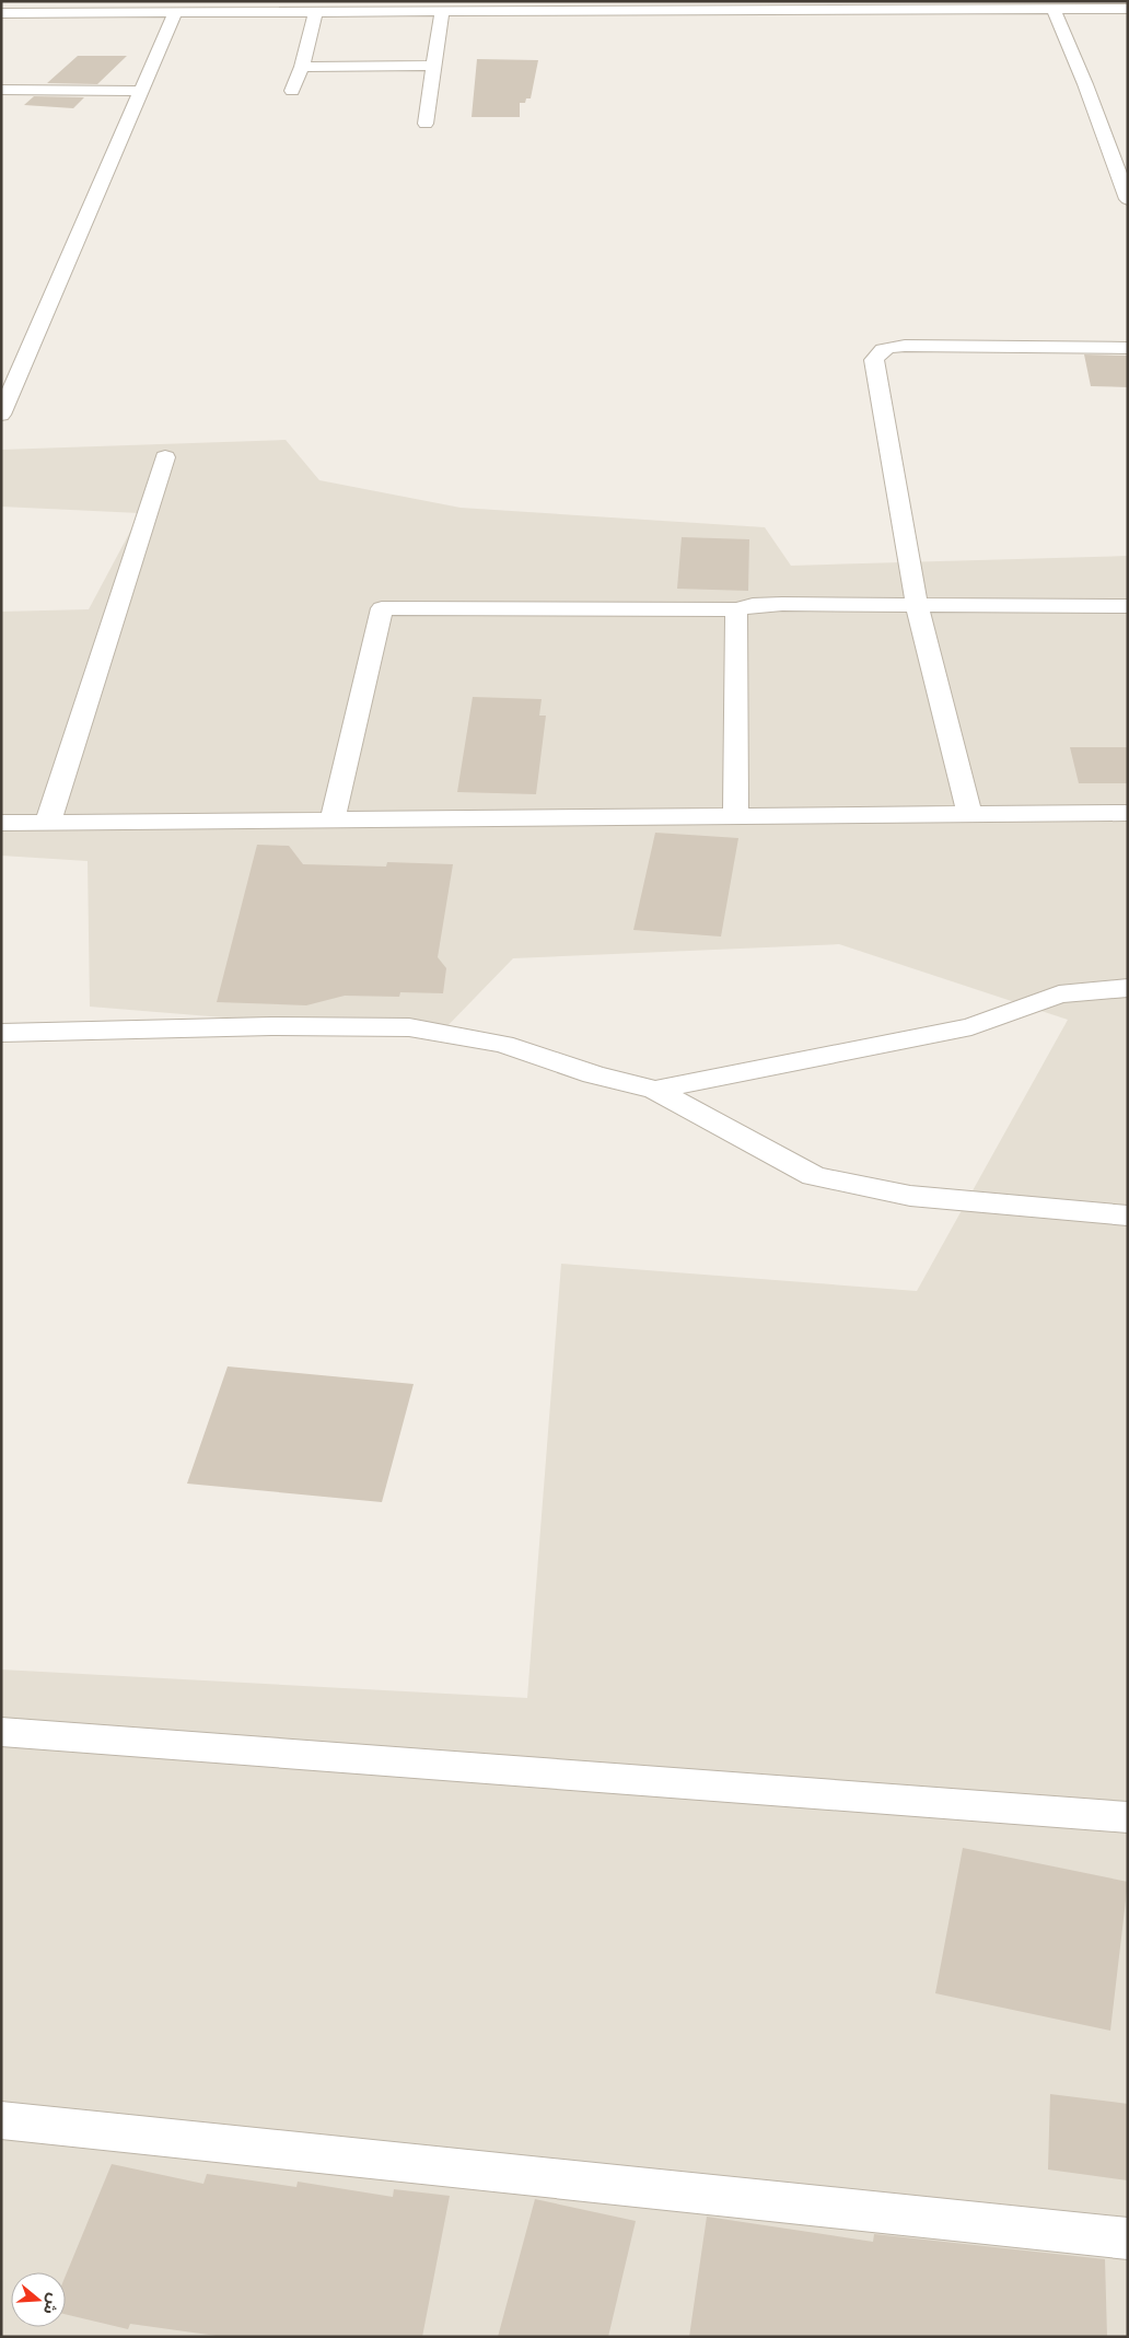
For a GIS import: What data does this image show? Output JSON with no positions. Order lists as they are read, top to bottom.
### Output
{
  "north": "right"
}
